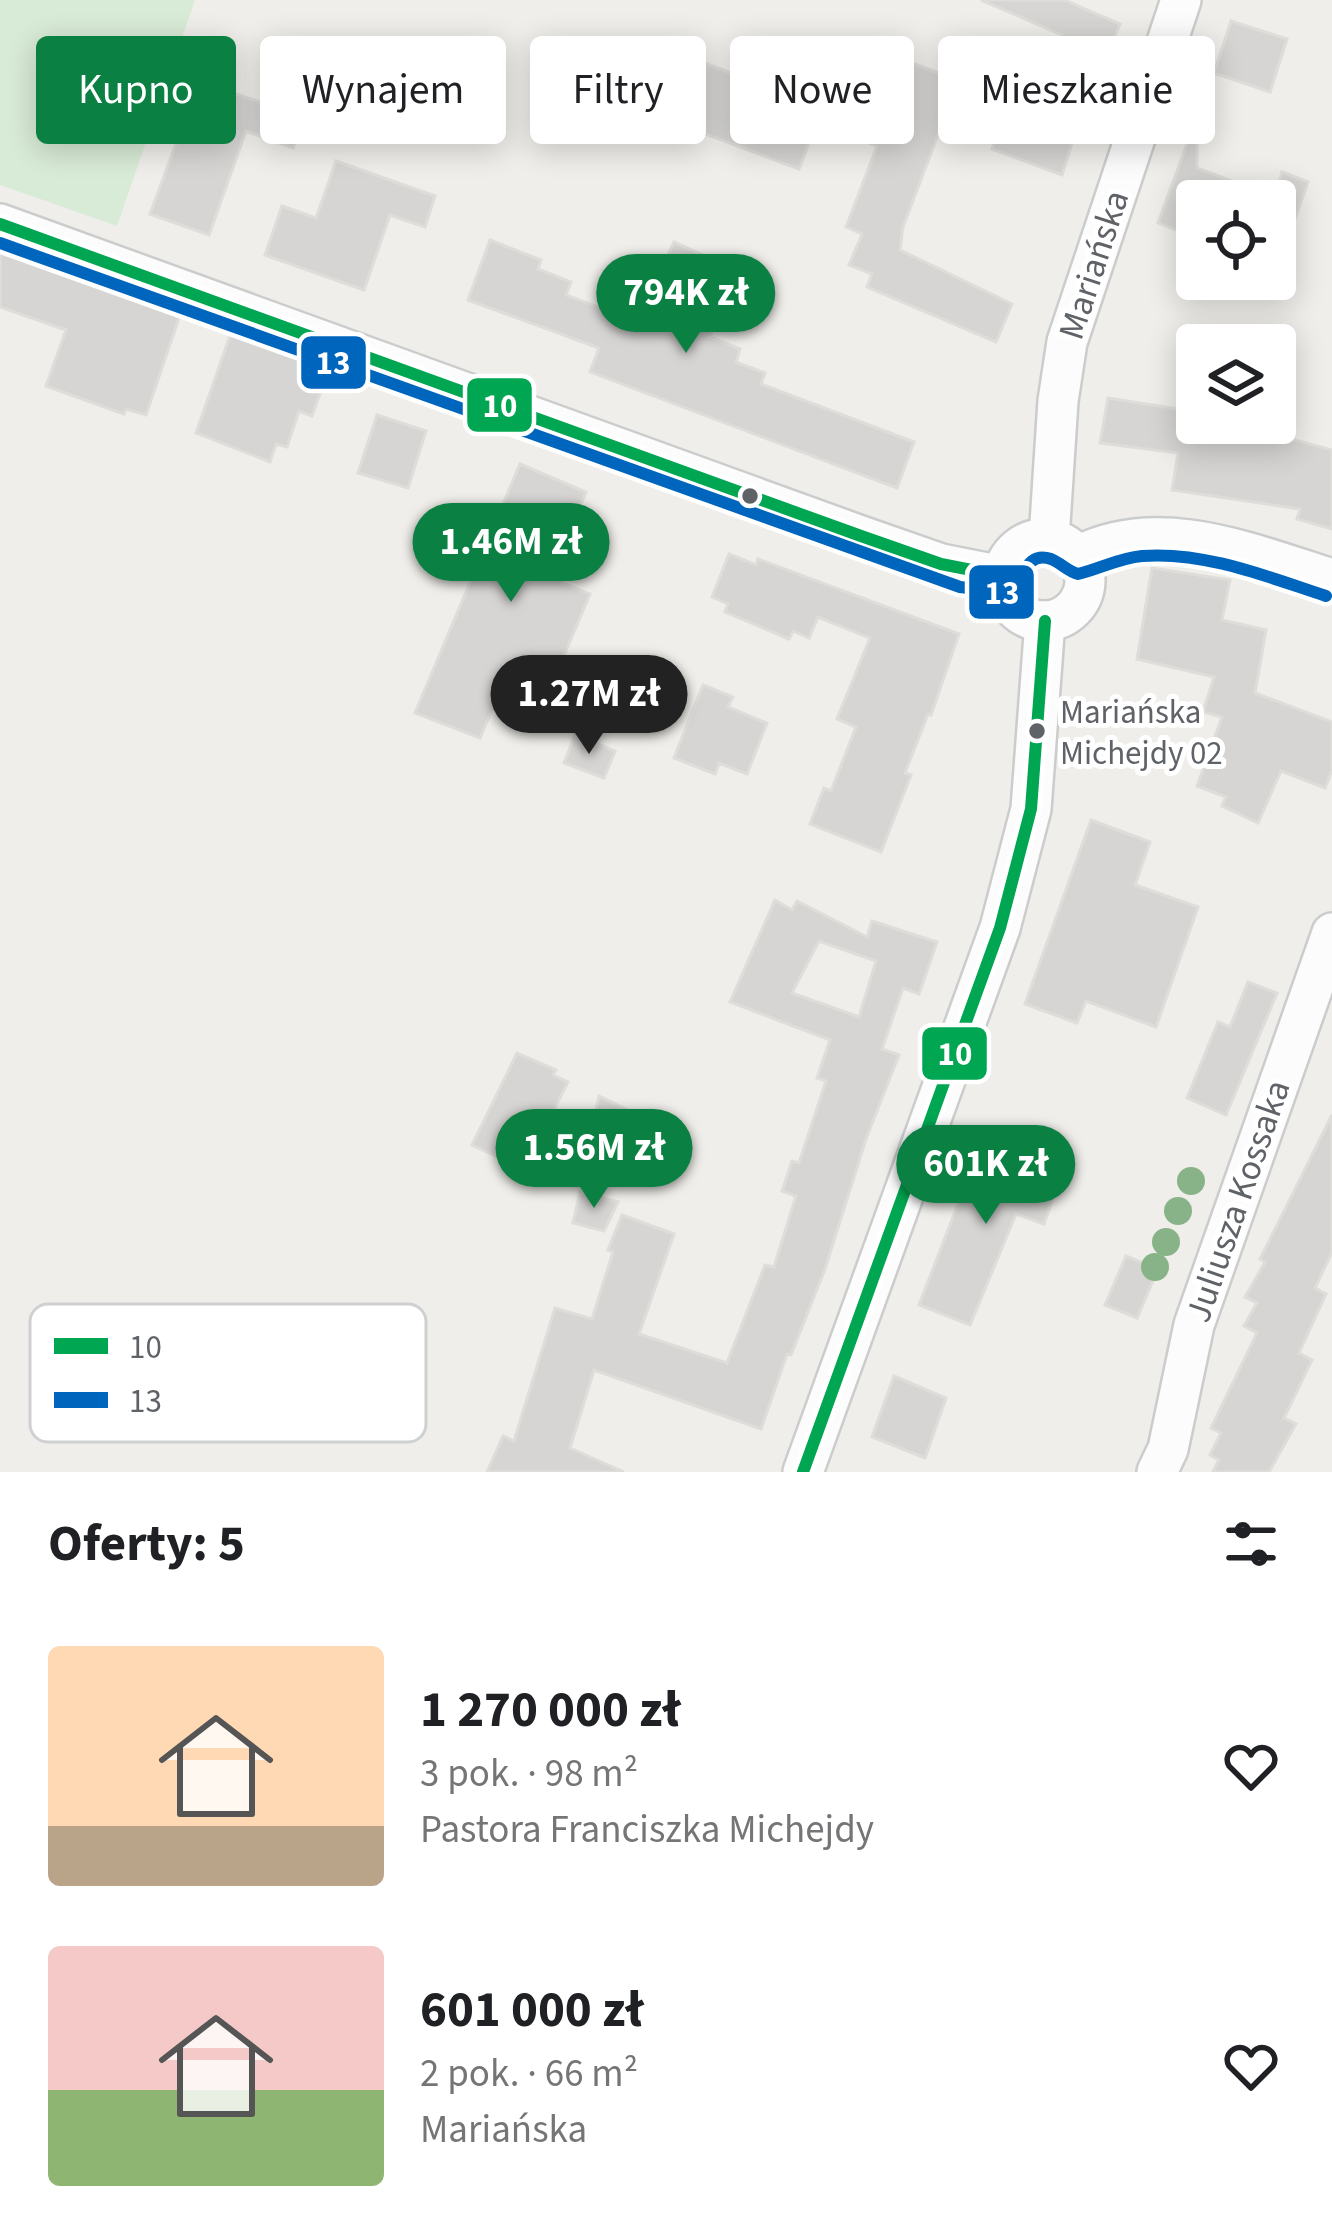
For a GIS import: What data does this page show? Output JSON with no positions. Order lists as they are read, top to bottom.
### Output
{
  "streets": {
    "street": ["Mariańska", "Juliusza Kossaka"]
  },
  "places": ["Mariańska Michejdy 02"],
  "lines": ["transit line 10", "transit line 13"],
  "legend": ["10", "13"],
  "page": {
    "chip": [
      "Kupno",
      "Wynajem",
      "Filtry",
      "Nowe",
      "Mieszkanie"
    ],
    "price": [
      "794K zł",
      "1.46M zł",
      "1.27M zł",
      "1.56M zł",
      "601K zł"
    ],
    "heading": "Oferty: 5",
    "list": [
      {
        "name": "1 270 000 zł",
        "note": "3 pok. · 98 m² · Pastora Franciszka Michejdy"
      },
      {
        "name": "601 000 zł",
        "note": "2 pok. · 66 m² · Mariańska"
      }
    ]
  }
}
